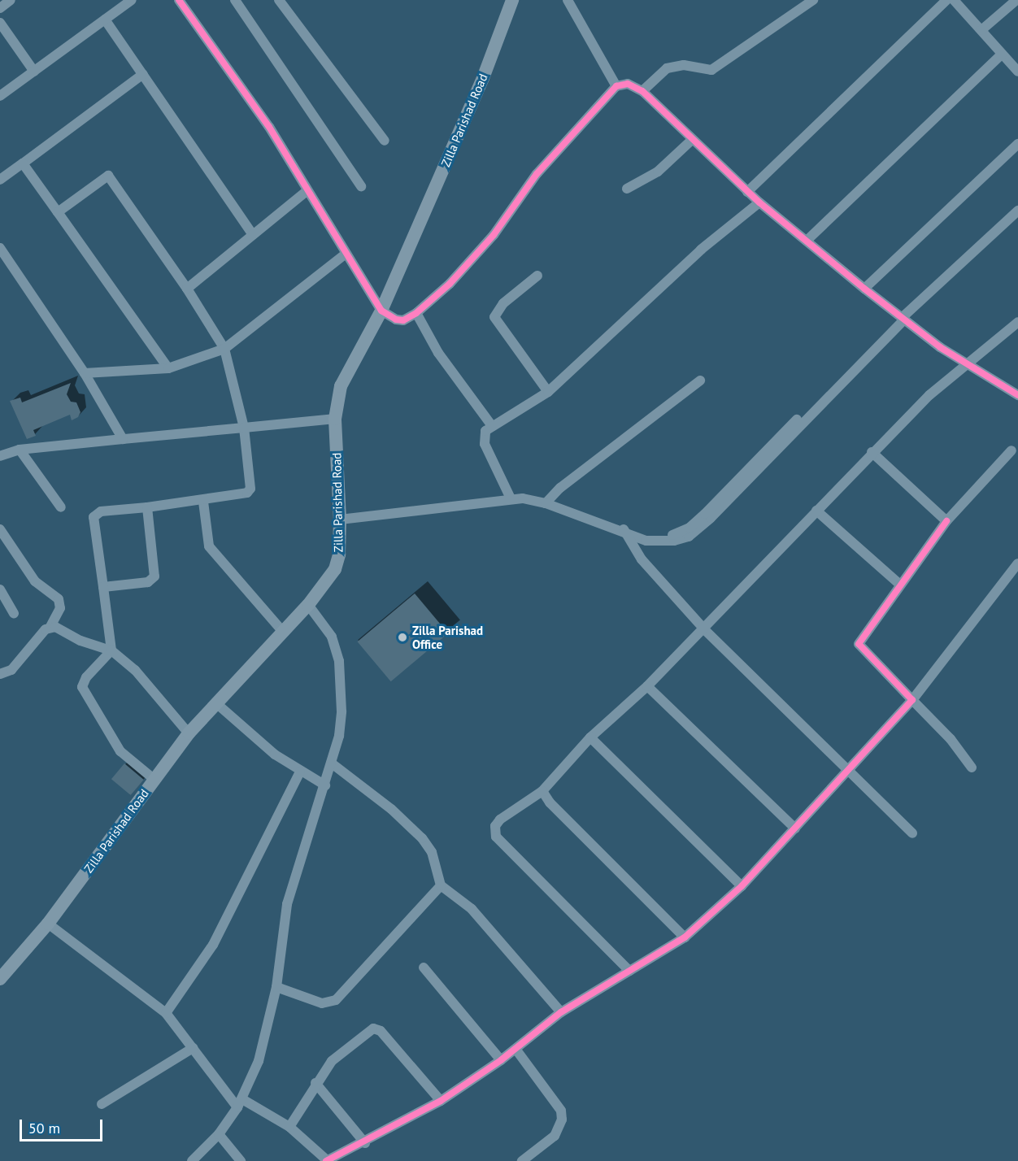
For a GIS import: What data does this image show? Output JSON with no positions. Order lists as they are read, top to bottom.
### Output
{
  "streets": {
    "main road": ["Zilla Parishad Road"]
  },
  "places": ["Zilla Parishad Office"],
  "scale_bar": "50 m"
}
